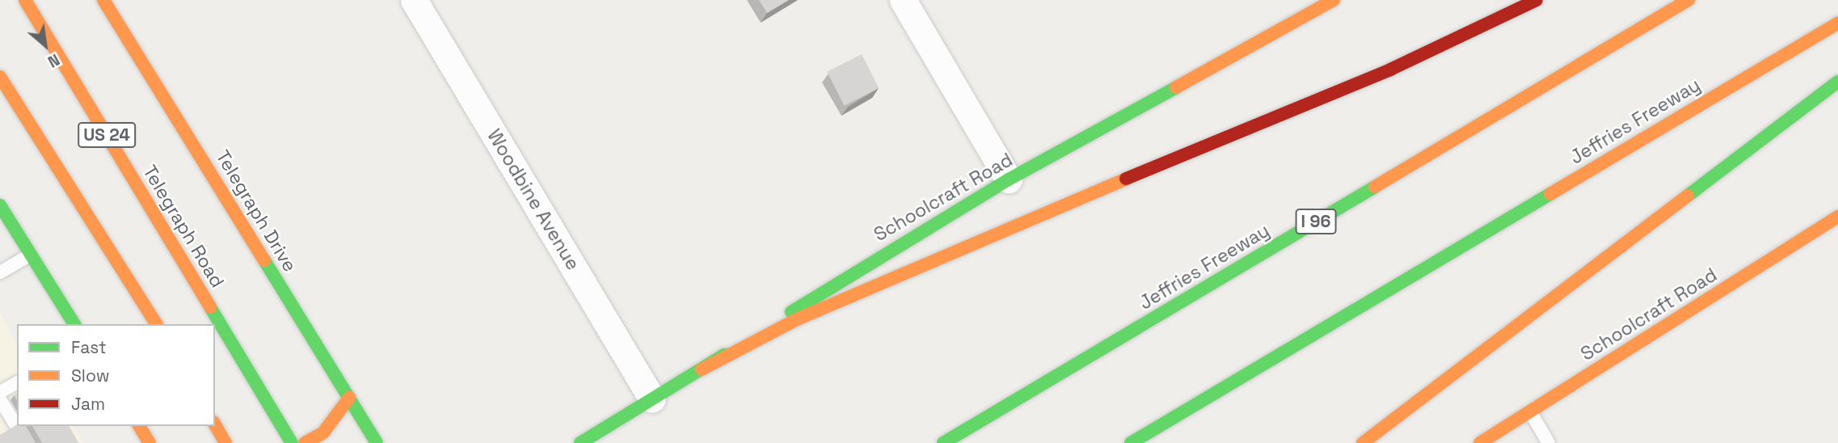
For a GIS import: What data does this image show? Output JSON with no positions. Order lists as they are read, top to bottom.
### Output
{
  "streets": {
    "main road": [
      "Jeffries Freeway",
      "US 24",
      "Schoolcraft Road",
      "Telegraph Drive",
      "I 96",
      "Telegraph Road"
    ],
    "street": ["Woodbine Avenue"]
  },
  "crossings": [
    ["Schoolcraft Road", "Woodbine Avenue"]
  ],
  "legend": ["Fast", "Slow", "Jam"],
  "north": "bottom right"
}
